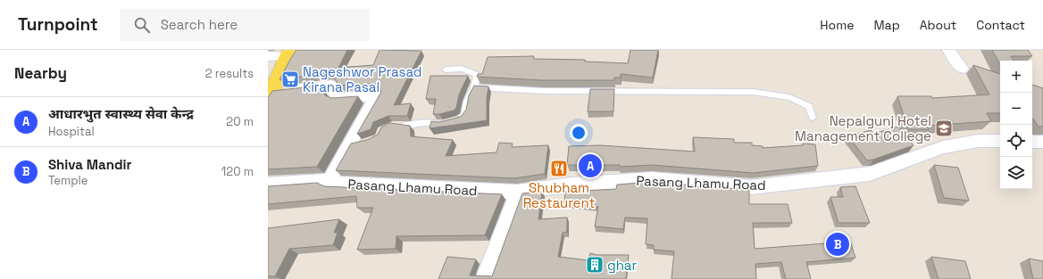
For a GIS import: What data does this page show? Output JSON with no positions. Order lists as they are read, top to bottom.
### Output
{
  "streets": {
    "street": ["Pasang Lhamu Road"]
  },
  "places": {
    "supermarket": ["Nageshwor Prasad Kirana Pasal"],
    "school or university": ["Nepalgunj Hotel Management College"],
    "restaurant": ["Shubham Restaurent"],
    "building": ["ghar"]
  },
  "page": {
    "header": "Turnpoint",
    "search": "Search here",
    "nav": [
      "Home",
      "Map",
      "About",
      "Contact"
    ],
    "heading": ["Nearby", "2 results"],
    "map_buttons": ["+", "−"],
    "list": [
      {
        "mark": "A",
        "name": "आधारभुत स्वास्थ्य सेवा केन्द्र",
        "note": "Hospital",
        "value": "20 m"
      },
      {
        "mark": "B",
        "name": "Shiva Mandir",
        "note": "Temple",
        "value": "120 m"
      }
    ],
    "pins": ["A", "B"]
  }
}
